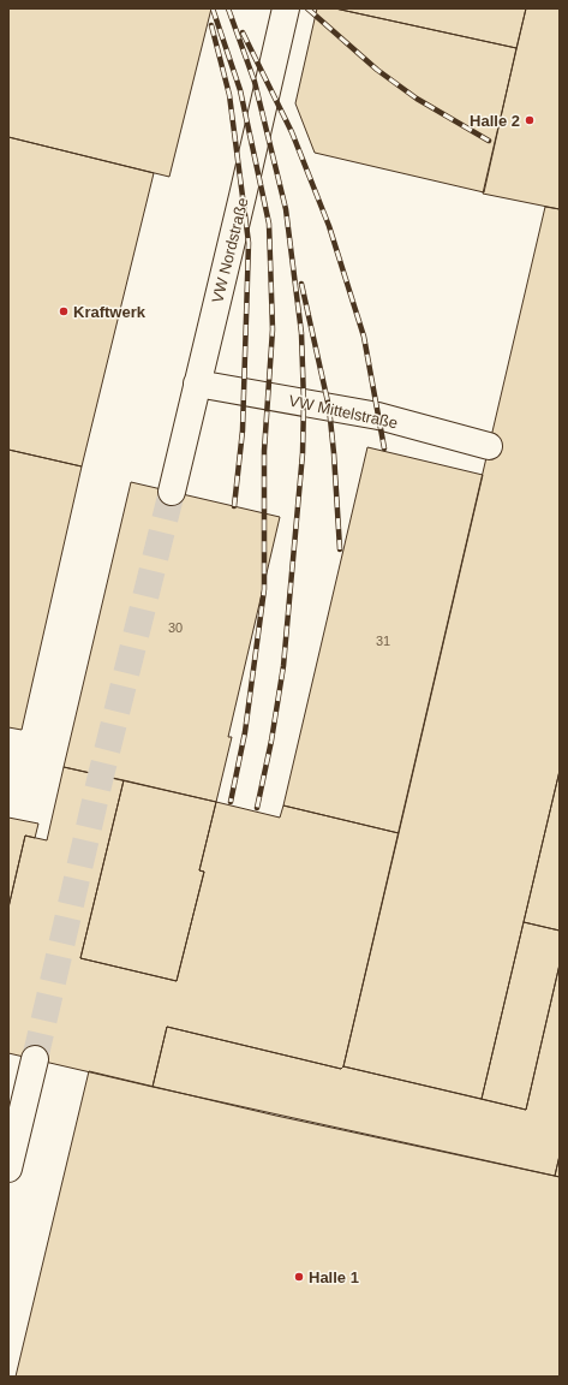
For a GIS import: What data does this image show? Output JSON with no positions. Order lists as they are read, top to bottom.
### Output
{
  "streets": {
    "lane": ["VW Nordstraße", "VW Mittelstraße"]
  },
  "crossings": [
    ["VW Nordstraße", "VW Mittelstraße"]
  ],
  "places": ["Halle 2", "Kraftwerk", "Halle 1"],
  "house_numbers": ["30", "31"]
}
